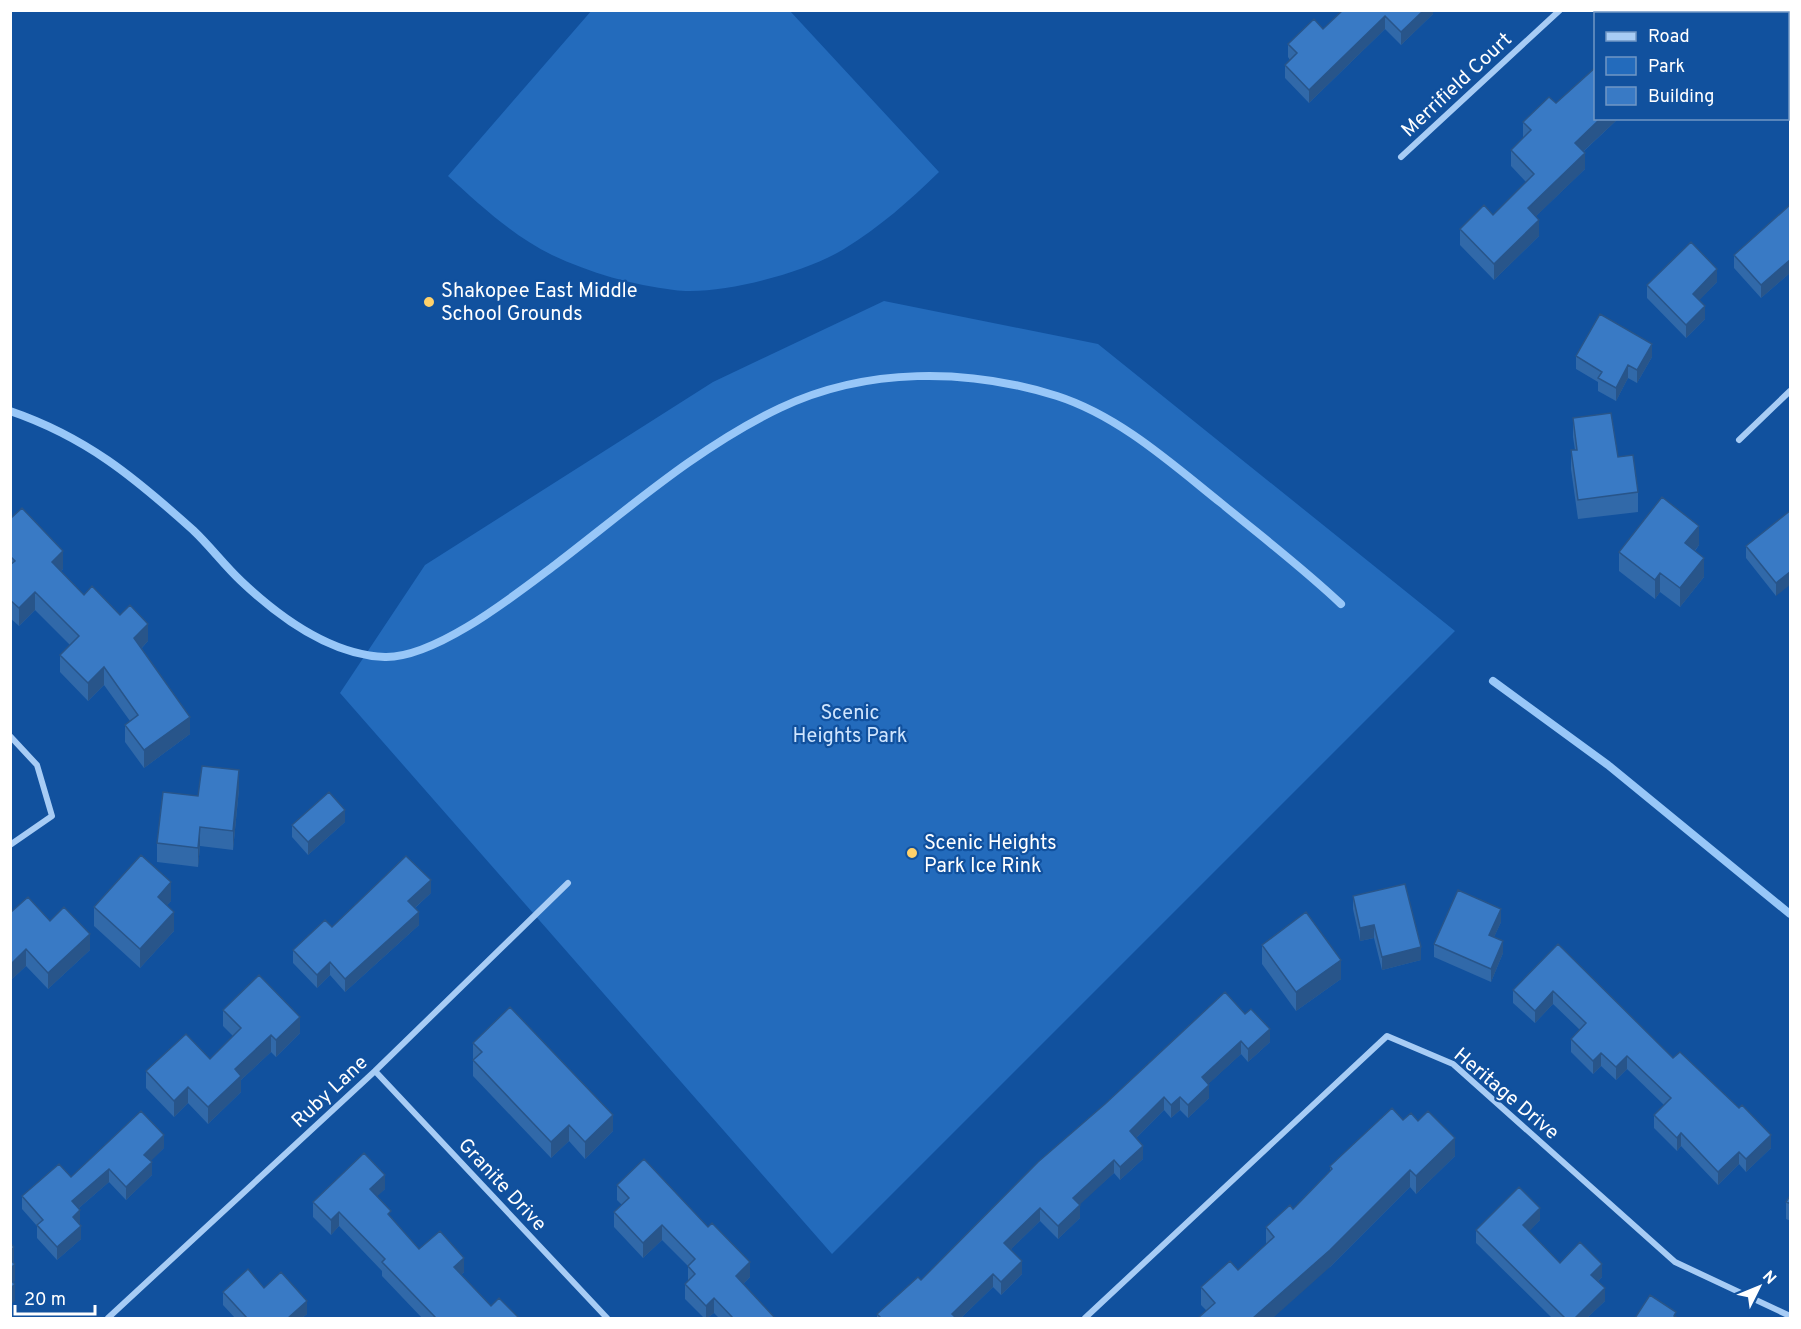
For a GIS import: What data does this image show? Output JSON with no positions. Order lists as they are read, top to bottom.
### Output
{
  "streets": {
    "street": [
      "Merrifield Court",
      "Ruby Lane",
      "Heritage Drive",
      "Granite Drive"
    ]
  },
  "crossings": [
    ["Ruby Lane", "Granite Drive"]
  ],
  "parks": ["Scenic Heights Park"],
  "places": ["Shakopee East Middle School Grounds", "Scenic Heights Park Ice Rink"],
  "legend": ["Road", "Park", "Building"],
  "scale_bar": "20 m",
  "north": "top right"
}
